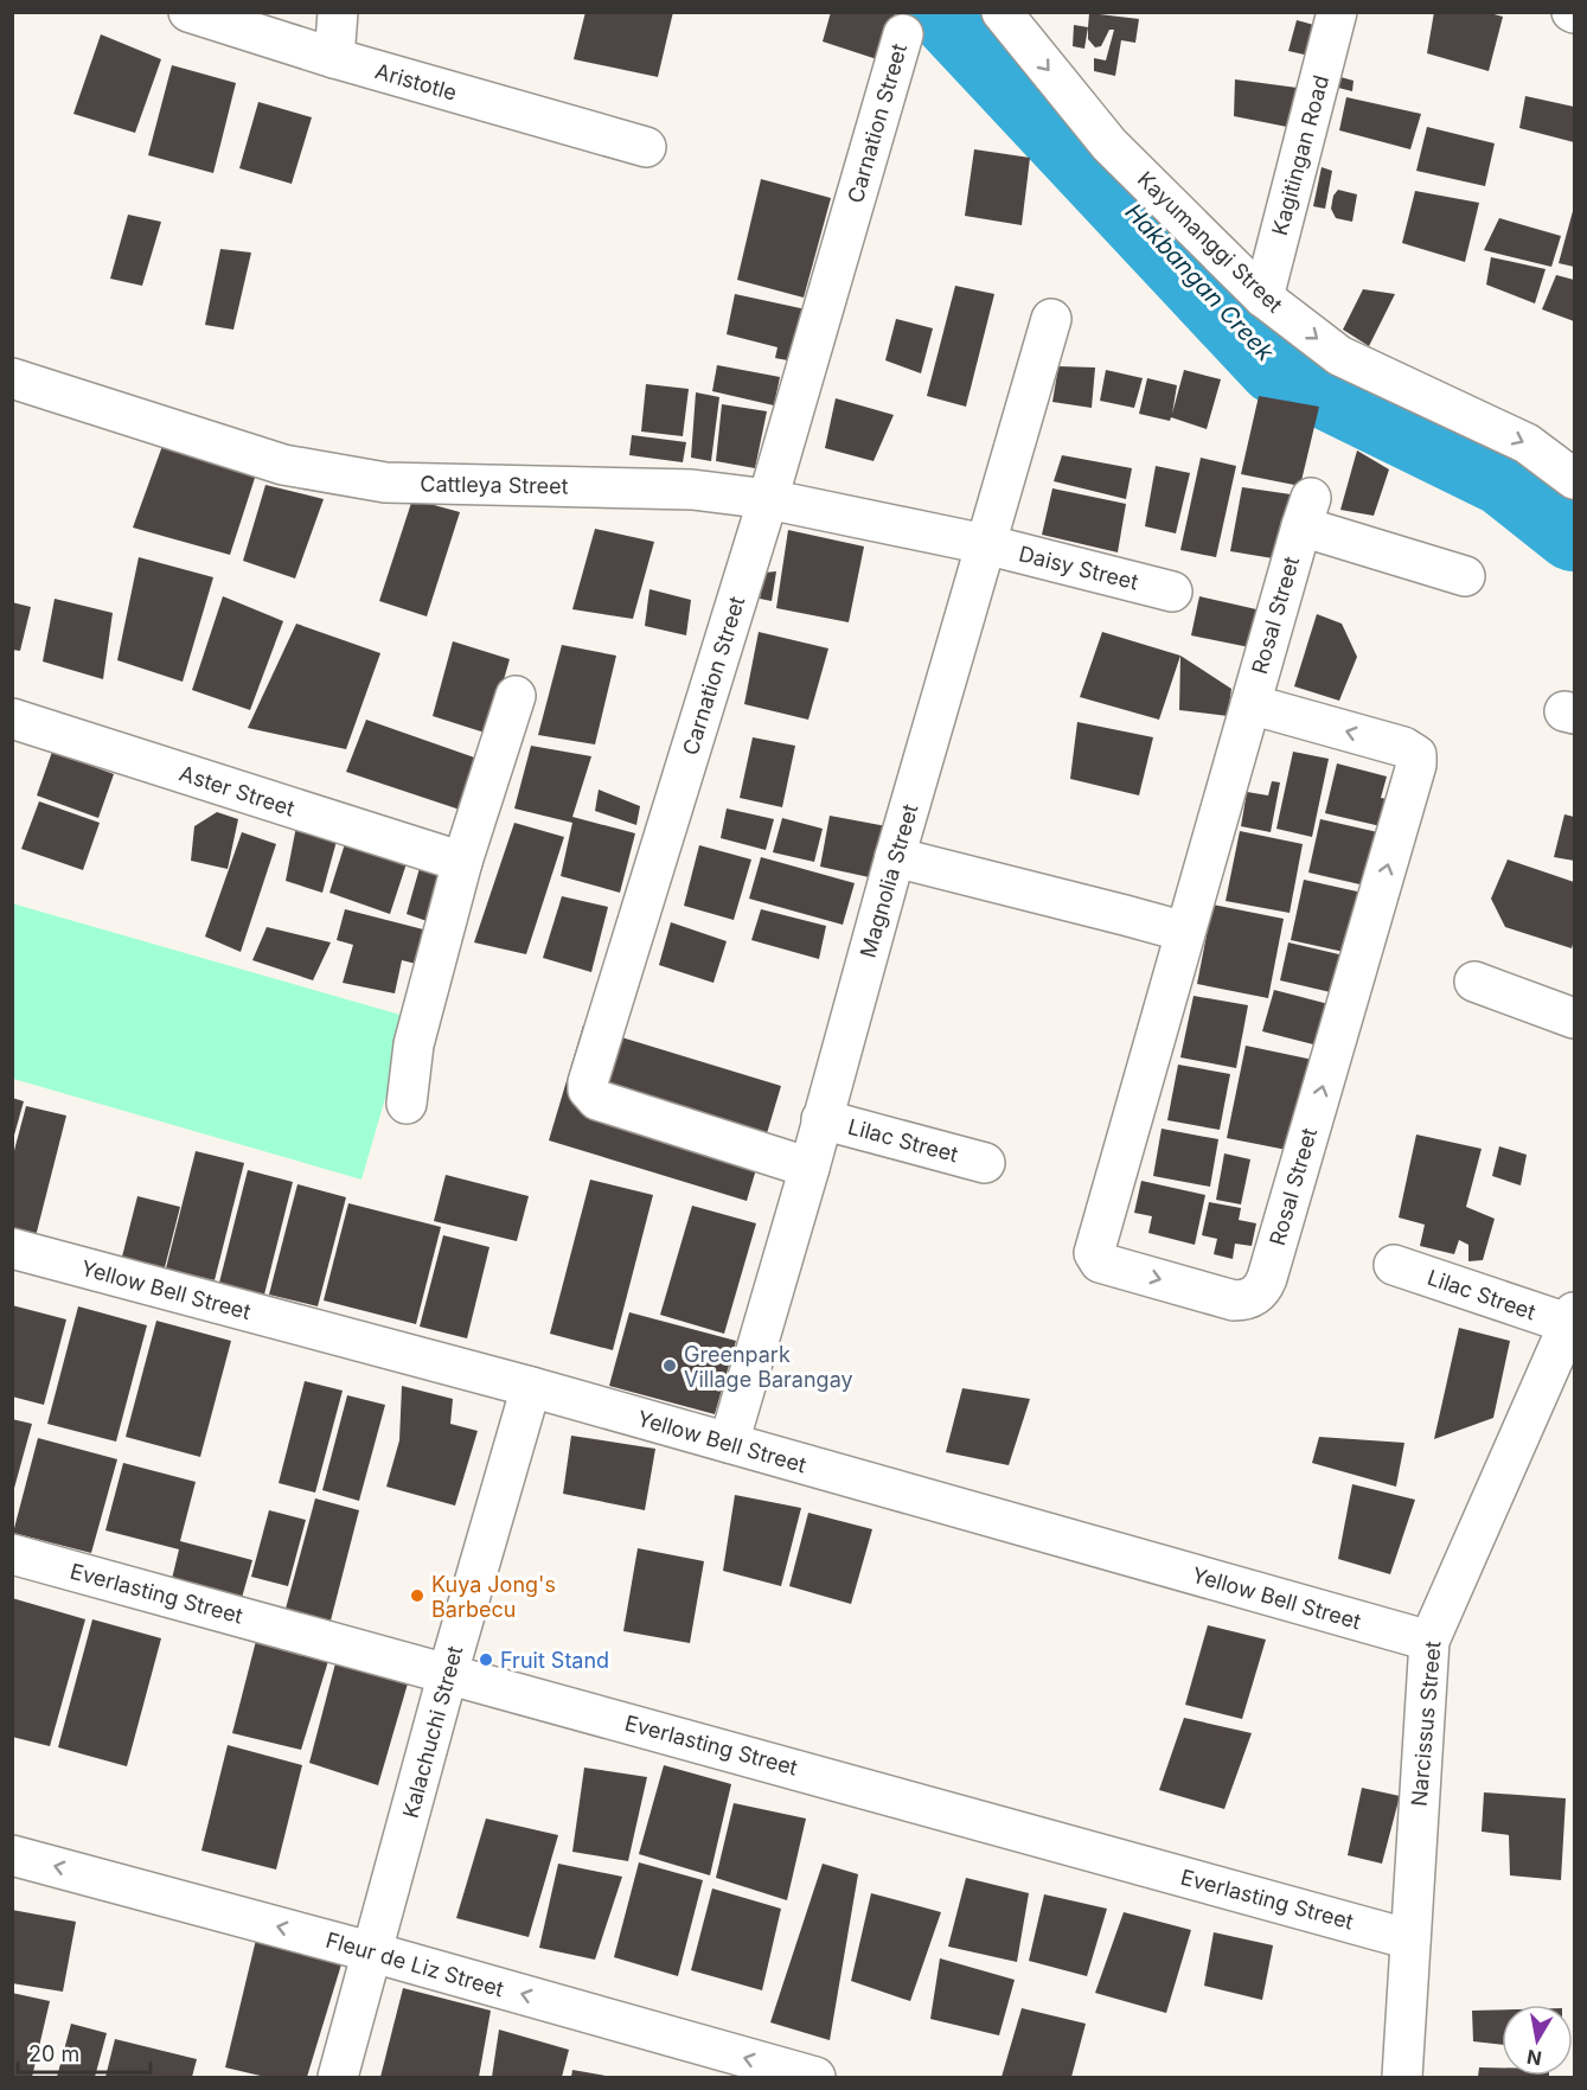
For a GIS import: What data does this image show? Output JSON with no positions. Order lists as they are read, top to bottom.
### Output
{
  "streets": {
    "street": [
      "Aristotle",
      "Carnation Street",
      "Kagitingan Road",
      "Kayumanggi Street",
      "Cattleya Street",
      "Daisy Street",
      "Rosal Street",
      "Aster Street",
      "Magnolia Street",
      "Lilac Street",
      "Yellow Bell Street",
      "Everlasting Street",
      "Narcissus Street",
      "Kalachuchi Street",
      "Fleur de Liz Street"
    ]
  },
  "crossings": [
    ["Carnation Street", "Cattleya Street"],
    ["Carnation Street", "Magnolia Street"],
    ["Kagitingan Road", "Kayumanggi Street"],
    ["Cattleya Street", "Daisy Street"],
    ["Cattleya Street", "Magnolia Street"],
    ["Daisy Street", "Magnolia Street"],
    ["Magnolia Street", "Lilac Street"],
    ["Magnolia Street", "Yellow Bell Street"],
    ["Lilac Street", "Narcissus Street"],
    ["Yellow Bell Street", "Narcissus Street"],
    ["Yellow Bell Street", "Kalachuchi Street"],
    ["Everlasting Street", "Narcissus Street"],
    ["Everlasting Street", "Kalachuchi Street"],
    ["Kalachuchi Street", "Fleur de Liz Street"]
  ],
  "one_way": ["Kayumanggi Street", "Fleur de Liz Street"],
  "water": ["Hakbangan Creek"],
  "places": ["Greenpark Village Barangay", "Kuya Jong's Barbecu", "Fruit Stand"],
  "scale_bar": "20 m",
  "north": "bottom"
}
